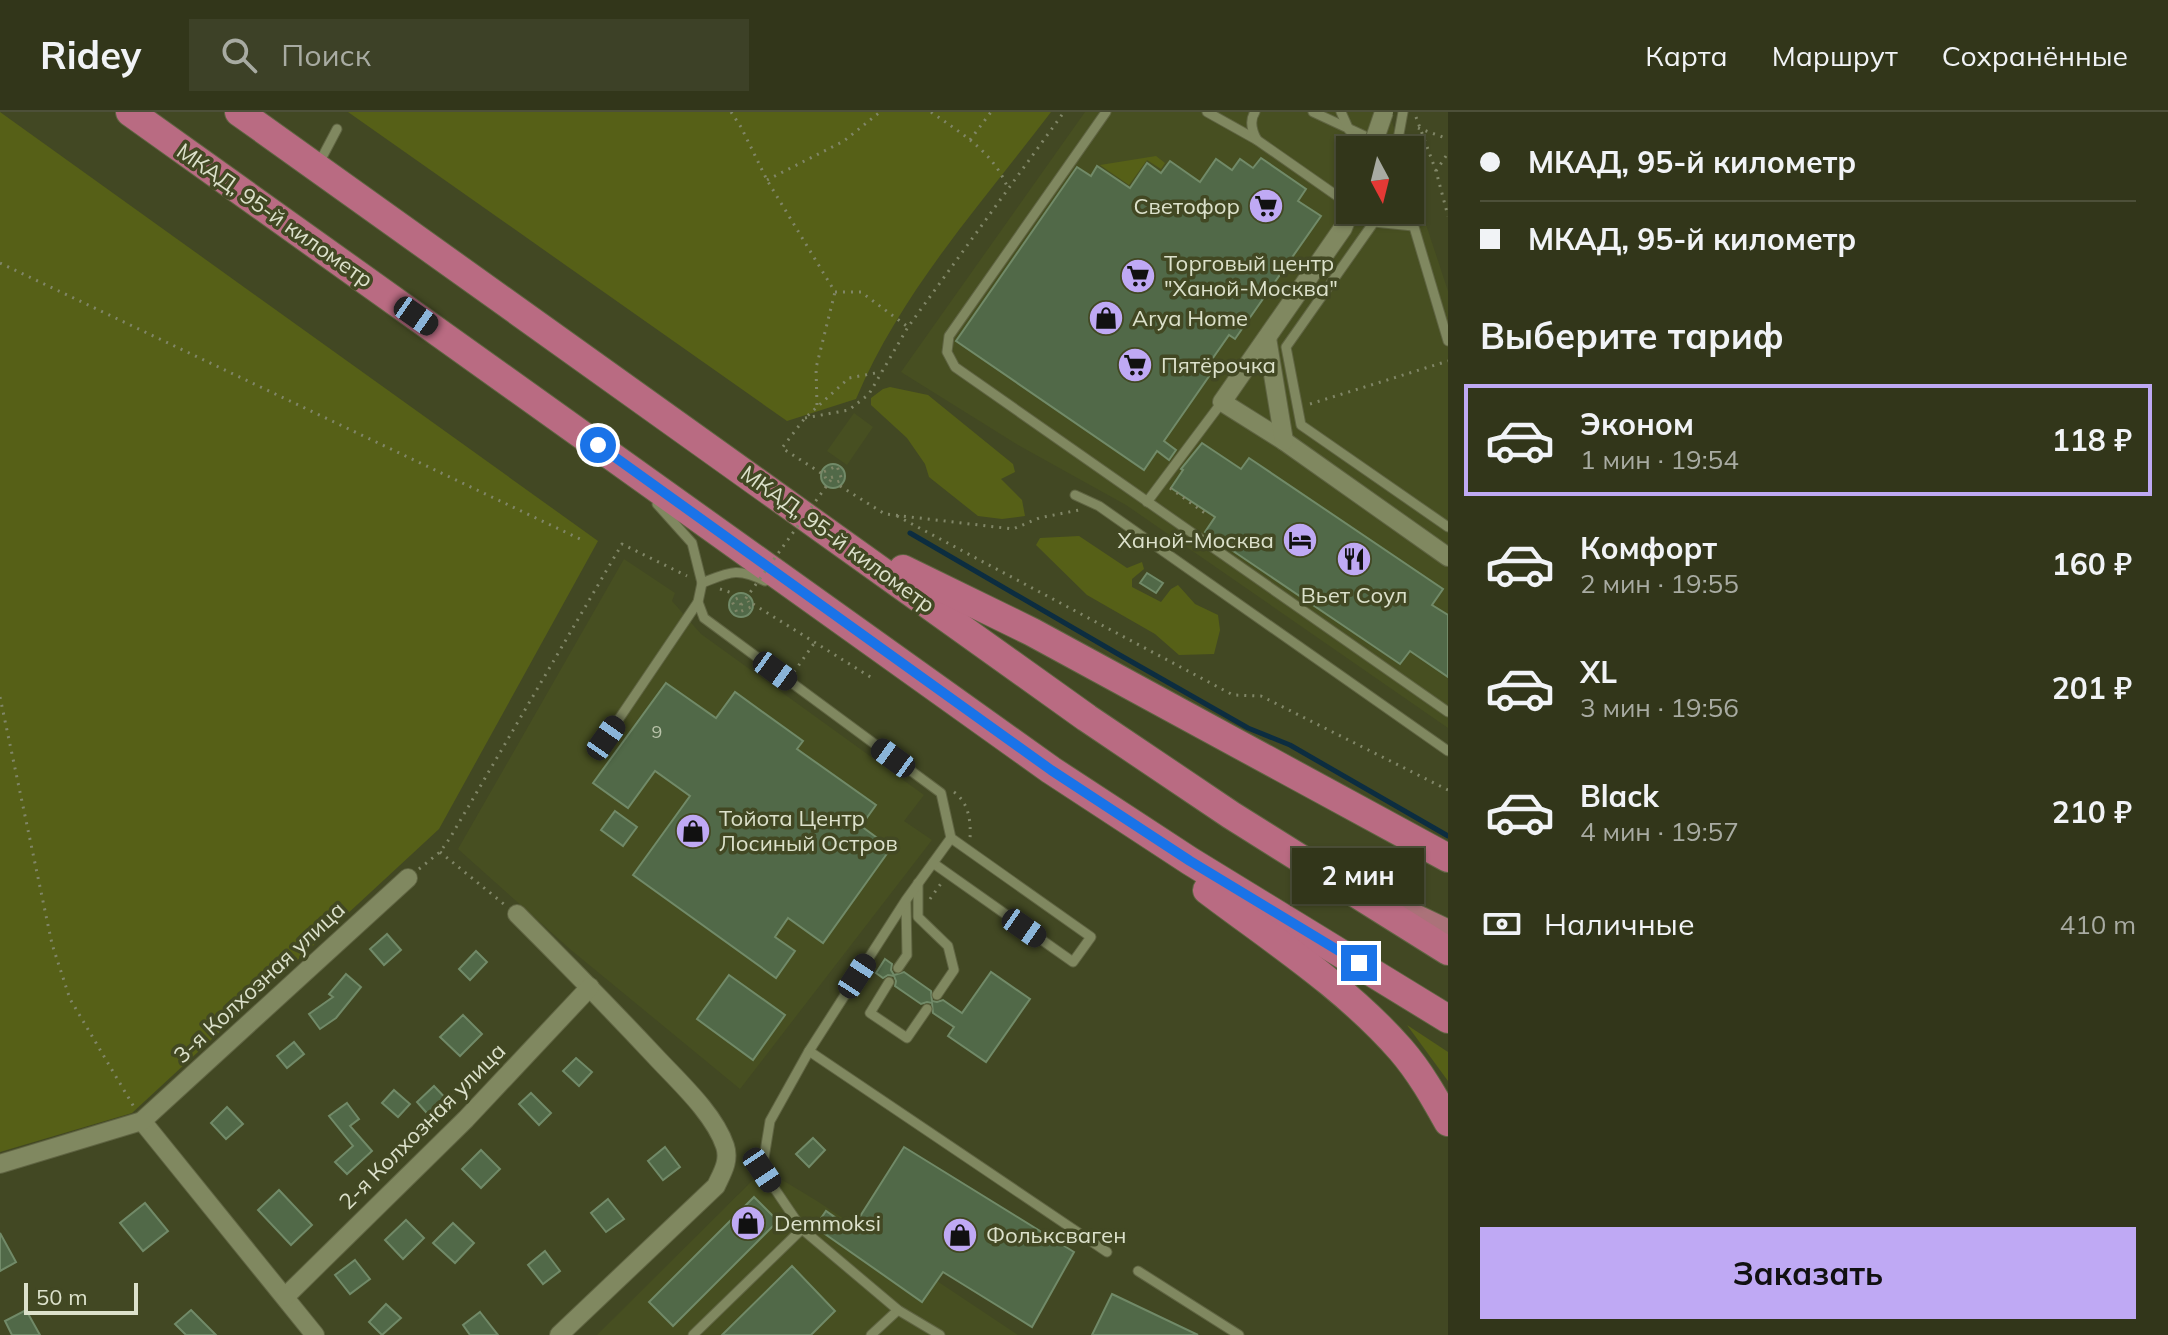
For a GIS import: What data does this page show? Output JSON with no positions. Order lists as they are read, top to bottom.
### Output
{
  "streets": {
    "highway": ["МКАД, 95-й километр"],
    "street": ["3-я Колхозная улица", "2-я Колхозная улица"]
  },
  "places": {
    "supermarket": ["Светофор", "Торговый центр \"Ханой-Москва\"", "Пятёрочка"],
    "shop": [
      "Arya Home",
      "Тойота Центр Лосиный Остров",
      "Demmoksi",
      "Фольксваген"
    ],
    "hotel": ["Ханой-Москва"],
    "restaurant": ["Вьет Соул"]
  },
  "house_numbers": ["9"],
  "scale_bar": "50 m",
  "north": "bottom",
  "page": {
    "header": "Ridey",
    "search": "Поиск",
    "nav": ["Карта", "Маршрут", "Сохранённые"],
    "banner": ["МКАД, 95-й километр", "МКАД, 95-й километр"],
    "heading": "Выберите тариф",
    "list": [
      {
        "name": "Эконом",
        "note": "1 мин · 19:54",
        "value": "118 ₽"
      },
      {
        "name": "Комфорт",
        "note": "2 мин · 19:55",
        "value": "160 ₽"
      },
      {
        "name": "XL",
        "note": "3 мин · 19:56",
        "value": "201 ₽"
      },
      {
        "name": "Black",
        "note": "4 мин · 19:57",
        "value": "210 ₽"
      }
    ],
    "bubble": "2 мин",
    "pay": ["Наличные", "410 m"],
    "buttons": "Заказать",
    "scale": "50 m"
  }
}
